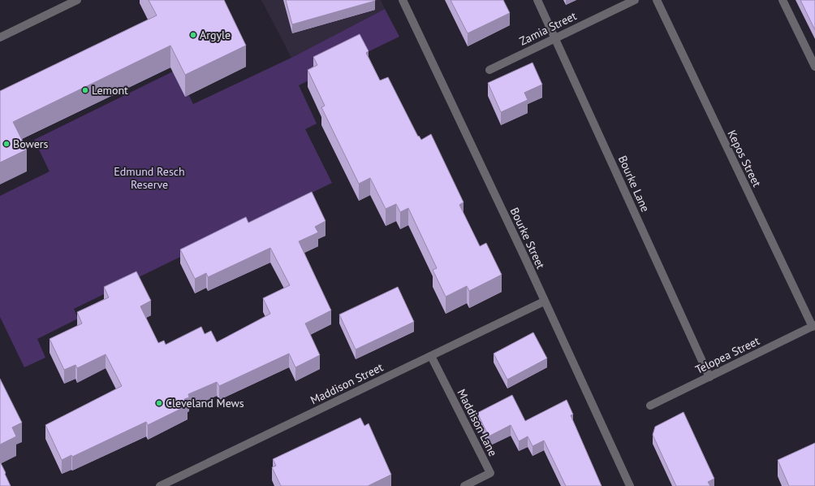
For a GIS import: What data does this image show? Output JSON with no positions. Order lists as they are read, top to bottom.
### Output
{
  "streets": {
    "street": [
      "Zamia Street",
      "Kepos Street",
      "Bourke Lane",
      "Bourke Street",
      "Telopea Street",
      "Maddison Street",
      "Maddison Lane"
    ]
  },
  "crossings": [
    ["Zamia Street", "Bourke Lane"],
    ["Kepos Street", "Telopea Street"],
    ["Bourke Lane", "Telopea Street"],
    ["Bourke Street", "Maddison Street"],
    ["Maddison Street", "Maddison Lane"]
  ],
  "parks": ["Edmund Resch Reserve"],
  "places": [
    "Argyle",
    "Lemont",
    "Bowers",
    "Cleveland Mews"
  ]
}
